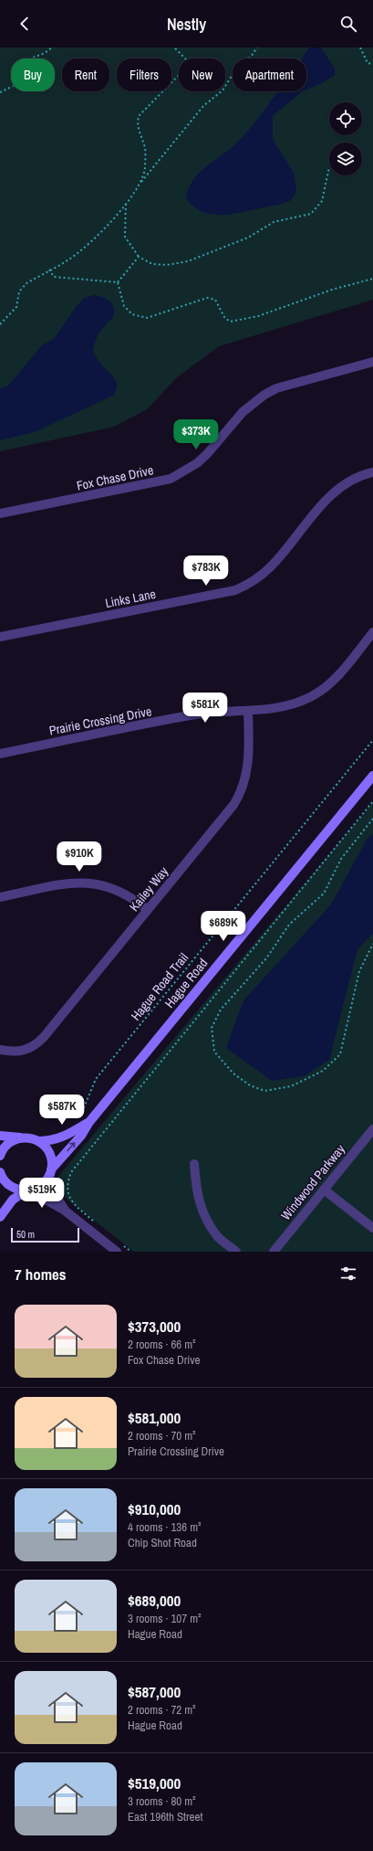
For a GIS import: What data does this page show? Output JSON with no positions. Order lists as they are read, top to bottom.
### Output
{
  "streets": {
    "main road": ["Hague Road"],
    "street": [
      "Fox Chase Drive",
      "Links Lane",
      "Prairie Crossing Drive",
      "Kailey Way",
      "Windwood Parkway"
    ],
    "path": ["Hague Road Trail"]
  },
  "crossings": [
    ["Prairie Crossing Drive", "Kailey Way"]
  ],
  "scale_bar": "50 m",
  "page": {
    "header": "Nestly",
    "chip": [
      "Buy",
      "Rent",
      "Filters",
      "New",
      "Apartment"
    ],
    "price": [
      "$373K",
      "$783K",
      "$581K",
      "$910K",
      "$689K",
      "$587K",
      "$519K"
    ],
    "scale": "50 m",
    "heading": "7 homes",
    "list": [
      {
        "name": "$373,000",
        "note": "2 rooms · 66 m² · Fox Chase Drive"
      },
      {
        "name": "$581,000",
        "note": "2 rooms · 70 m² · Prairie Crossing Drive"
      },
      {
        "name": "$910,000",
        "note": "4 rooms · 136 m² · Chip Shot Road"
      },
      {
        "name": "$689,000",
        "note": "3 rooms · 107 m² · Hague Road"
      },
      {
        "name": "$587,000",
        "note": "2 rooms · 72 m² · Hague Road"
      },
      {
        "name": "$519,000",
        "note": "3 rooms · 80 m² · East 196th Street"
      }
    ]
  }
}
